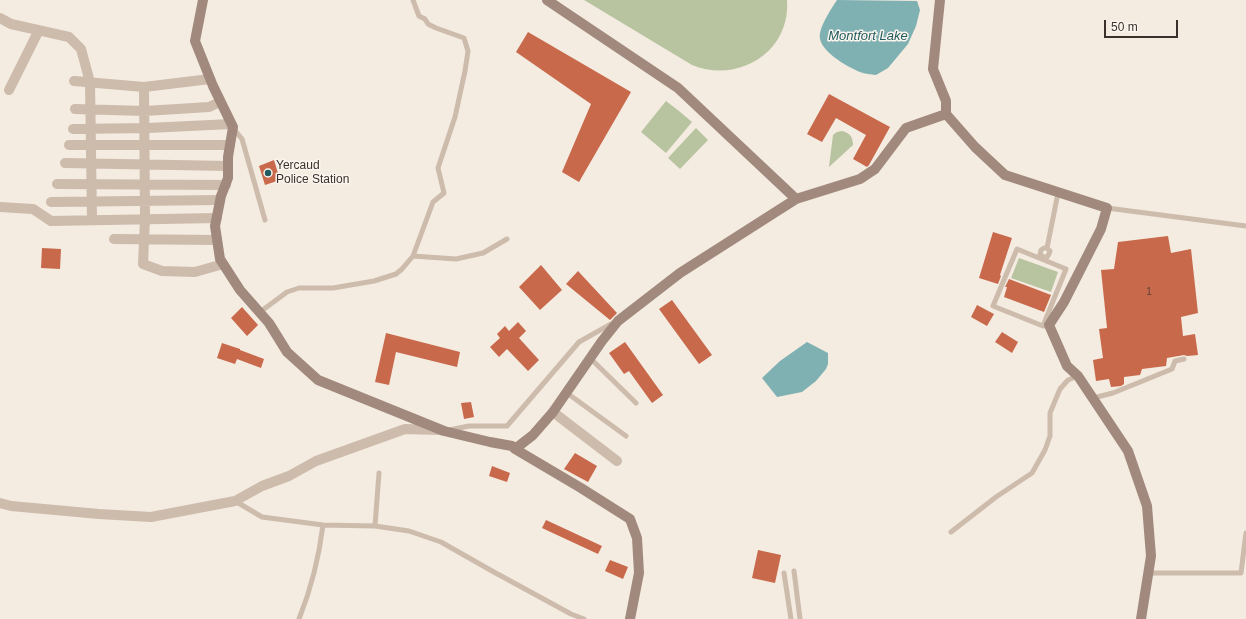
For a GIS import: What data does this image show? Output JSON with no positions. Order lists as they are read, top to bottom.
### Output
{
  "water": ["Montfort Lake"],
  "places": ["Yercaud Police Station"],
  "house_numbers": ["1"],
  "scale_bar": "50 m"
}
